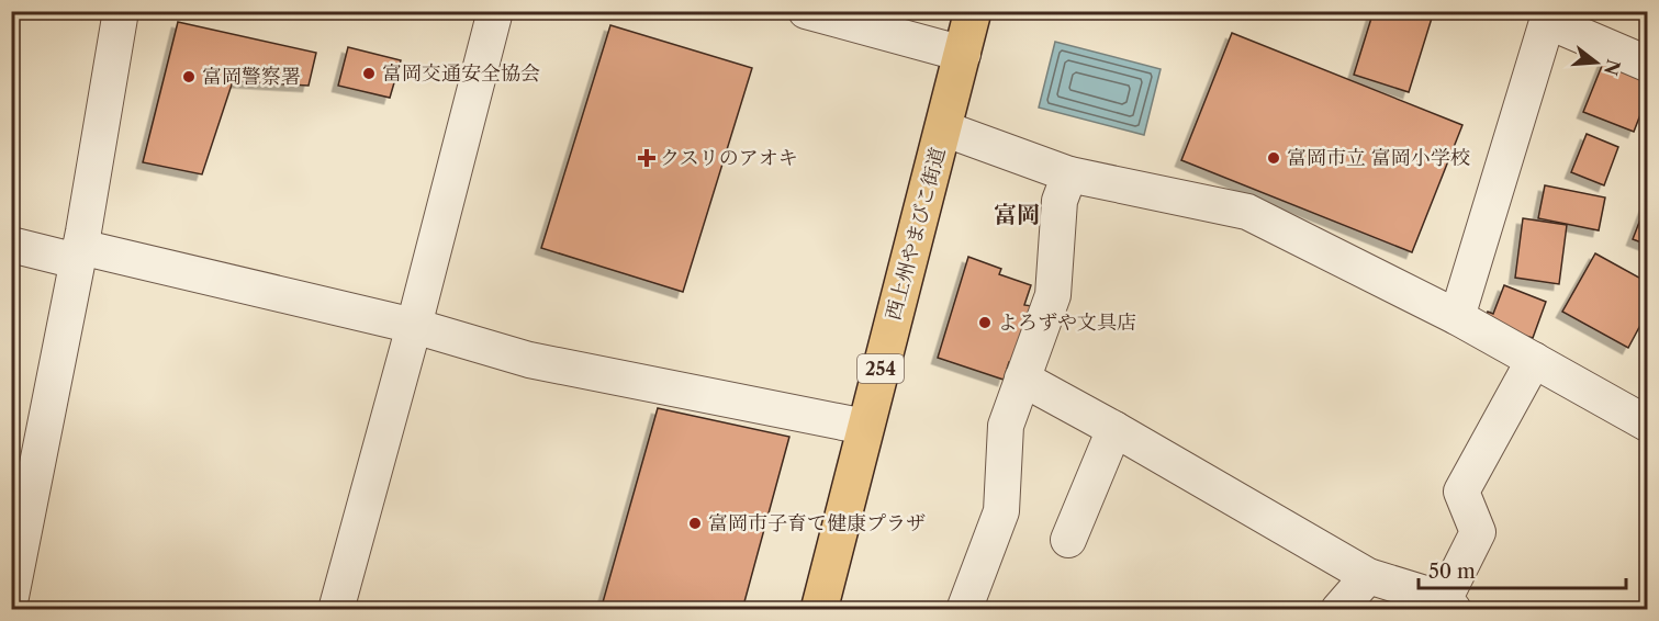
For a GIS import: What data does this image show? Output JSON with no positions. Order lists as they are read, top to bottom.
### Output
{
  "streets": {
    "highway": ["西上州やまびこ街道", "254"]
  },
  "districts": ["富岡"],
  "places": {
    "other": [
      "富岡交通安全協会",
      "富岡警察署",
      "富岡市立 富岡小学校",
      "よろずや文具店",
      "富岡市子育て健康プラザ"
    ],
    "health": ["クスリのアオキ"]
  },
  "scale_bar": "50 m",
  "north": "right"
}
